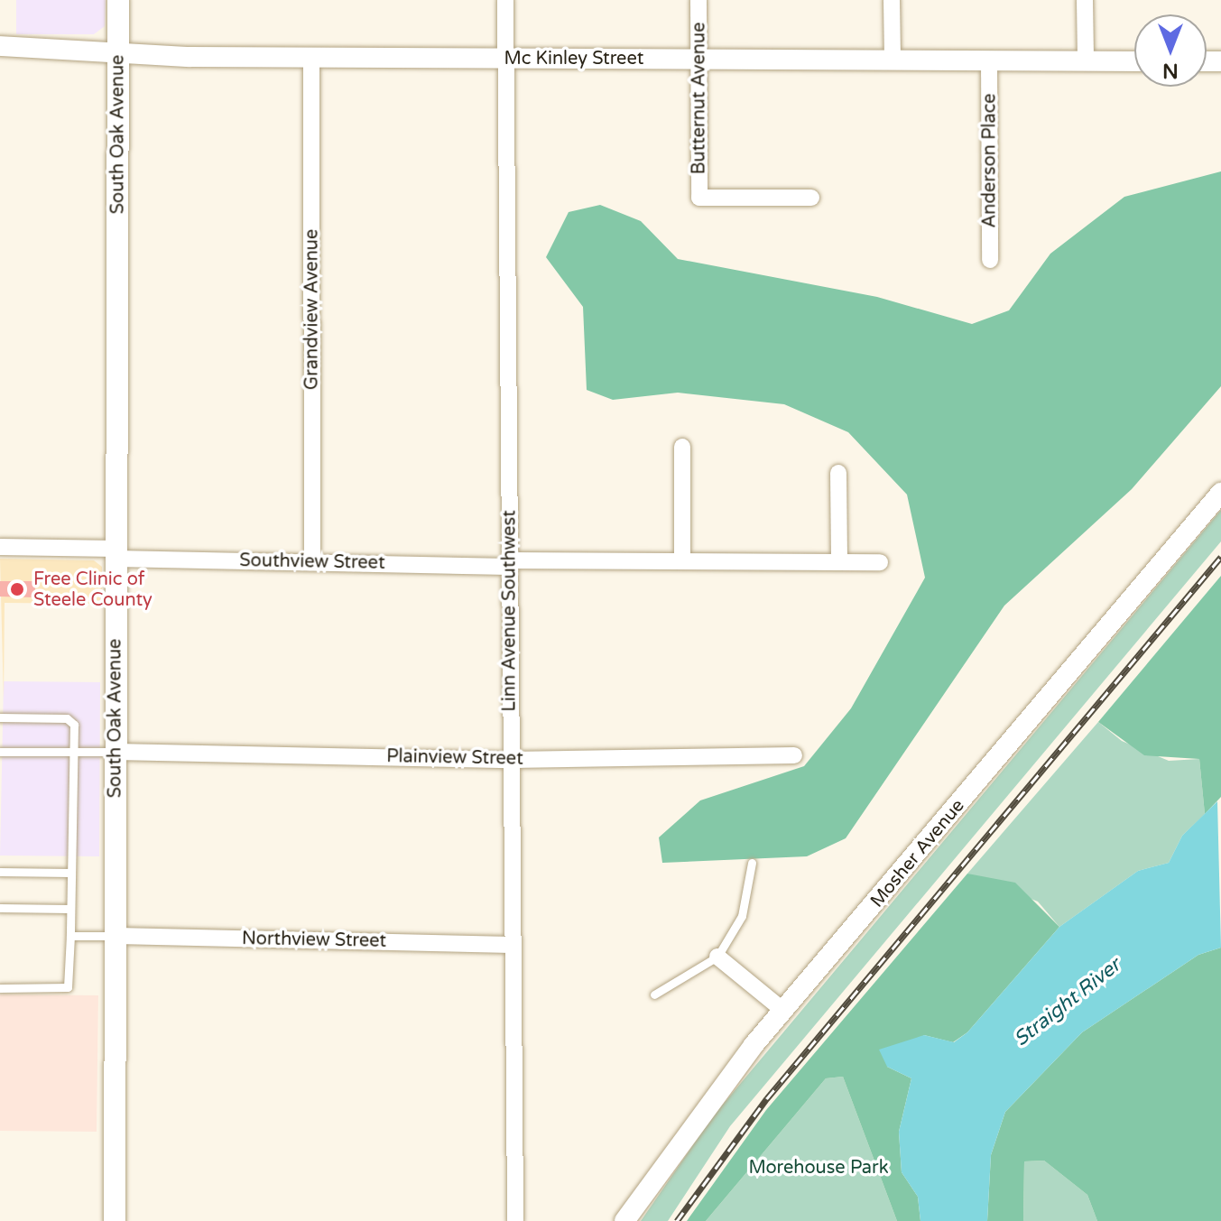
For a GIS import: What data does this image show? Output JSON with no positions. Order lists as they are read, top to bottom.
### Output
{
  "streets": {
    "main road": ["South Oak Avenue"],
    "street": [
      "Mc Kinley Street",
      "Butternut Avenue",
      "Anderson Place",
      "Grandview Avenue",
      "Southview Street",
      "Linn Avenue Southwest",
      "Plainview Street",
      "Mosher Avenue",
      "Northview Street"
    ]
  },
  "crossings": [
    ["Mc Kinley Street", "Butternut Avenue"],
    ["Mc Kinley Street", "South Oak Avenue"],
    ["Mc Kinley Street", "Anderson Place"],
    ["Mc Kinley Street", "Grandview Avenue"],
    ["Mc Kinley Street", "Linn Avenue Southwest"],
    ["South Oak Avenue", "Southview Street"],
    ["South Oak Avenue", "Plainview Street"],
    ["South Oak Avenue", "Northview Street"],
    ["Grandview Avenue", "Southview Street"],
    ["Southview Street", "Linn Avenue Southwest"],
    ["Linn Avenue Southwest", "Plainview Street"],
    ["Linn Avenue Southwest", "Northview Street"]
  ],
  "water": ["Straight River"],
  "parks": ["Morehouse Park"],
  "places": ["Free Clinic of Steele County"],
  "north": "bottom"
}
